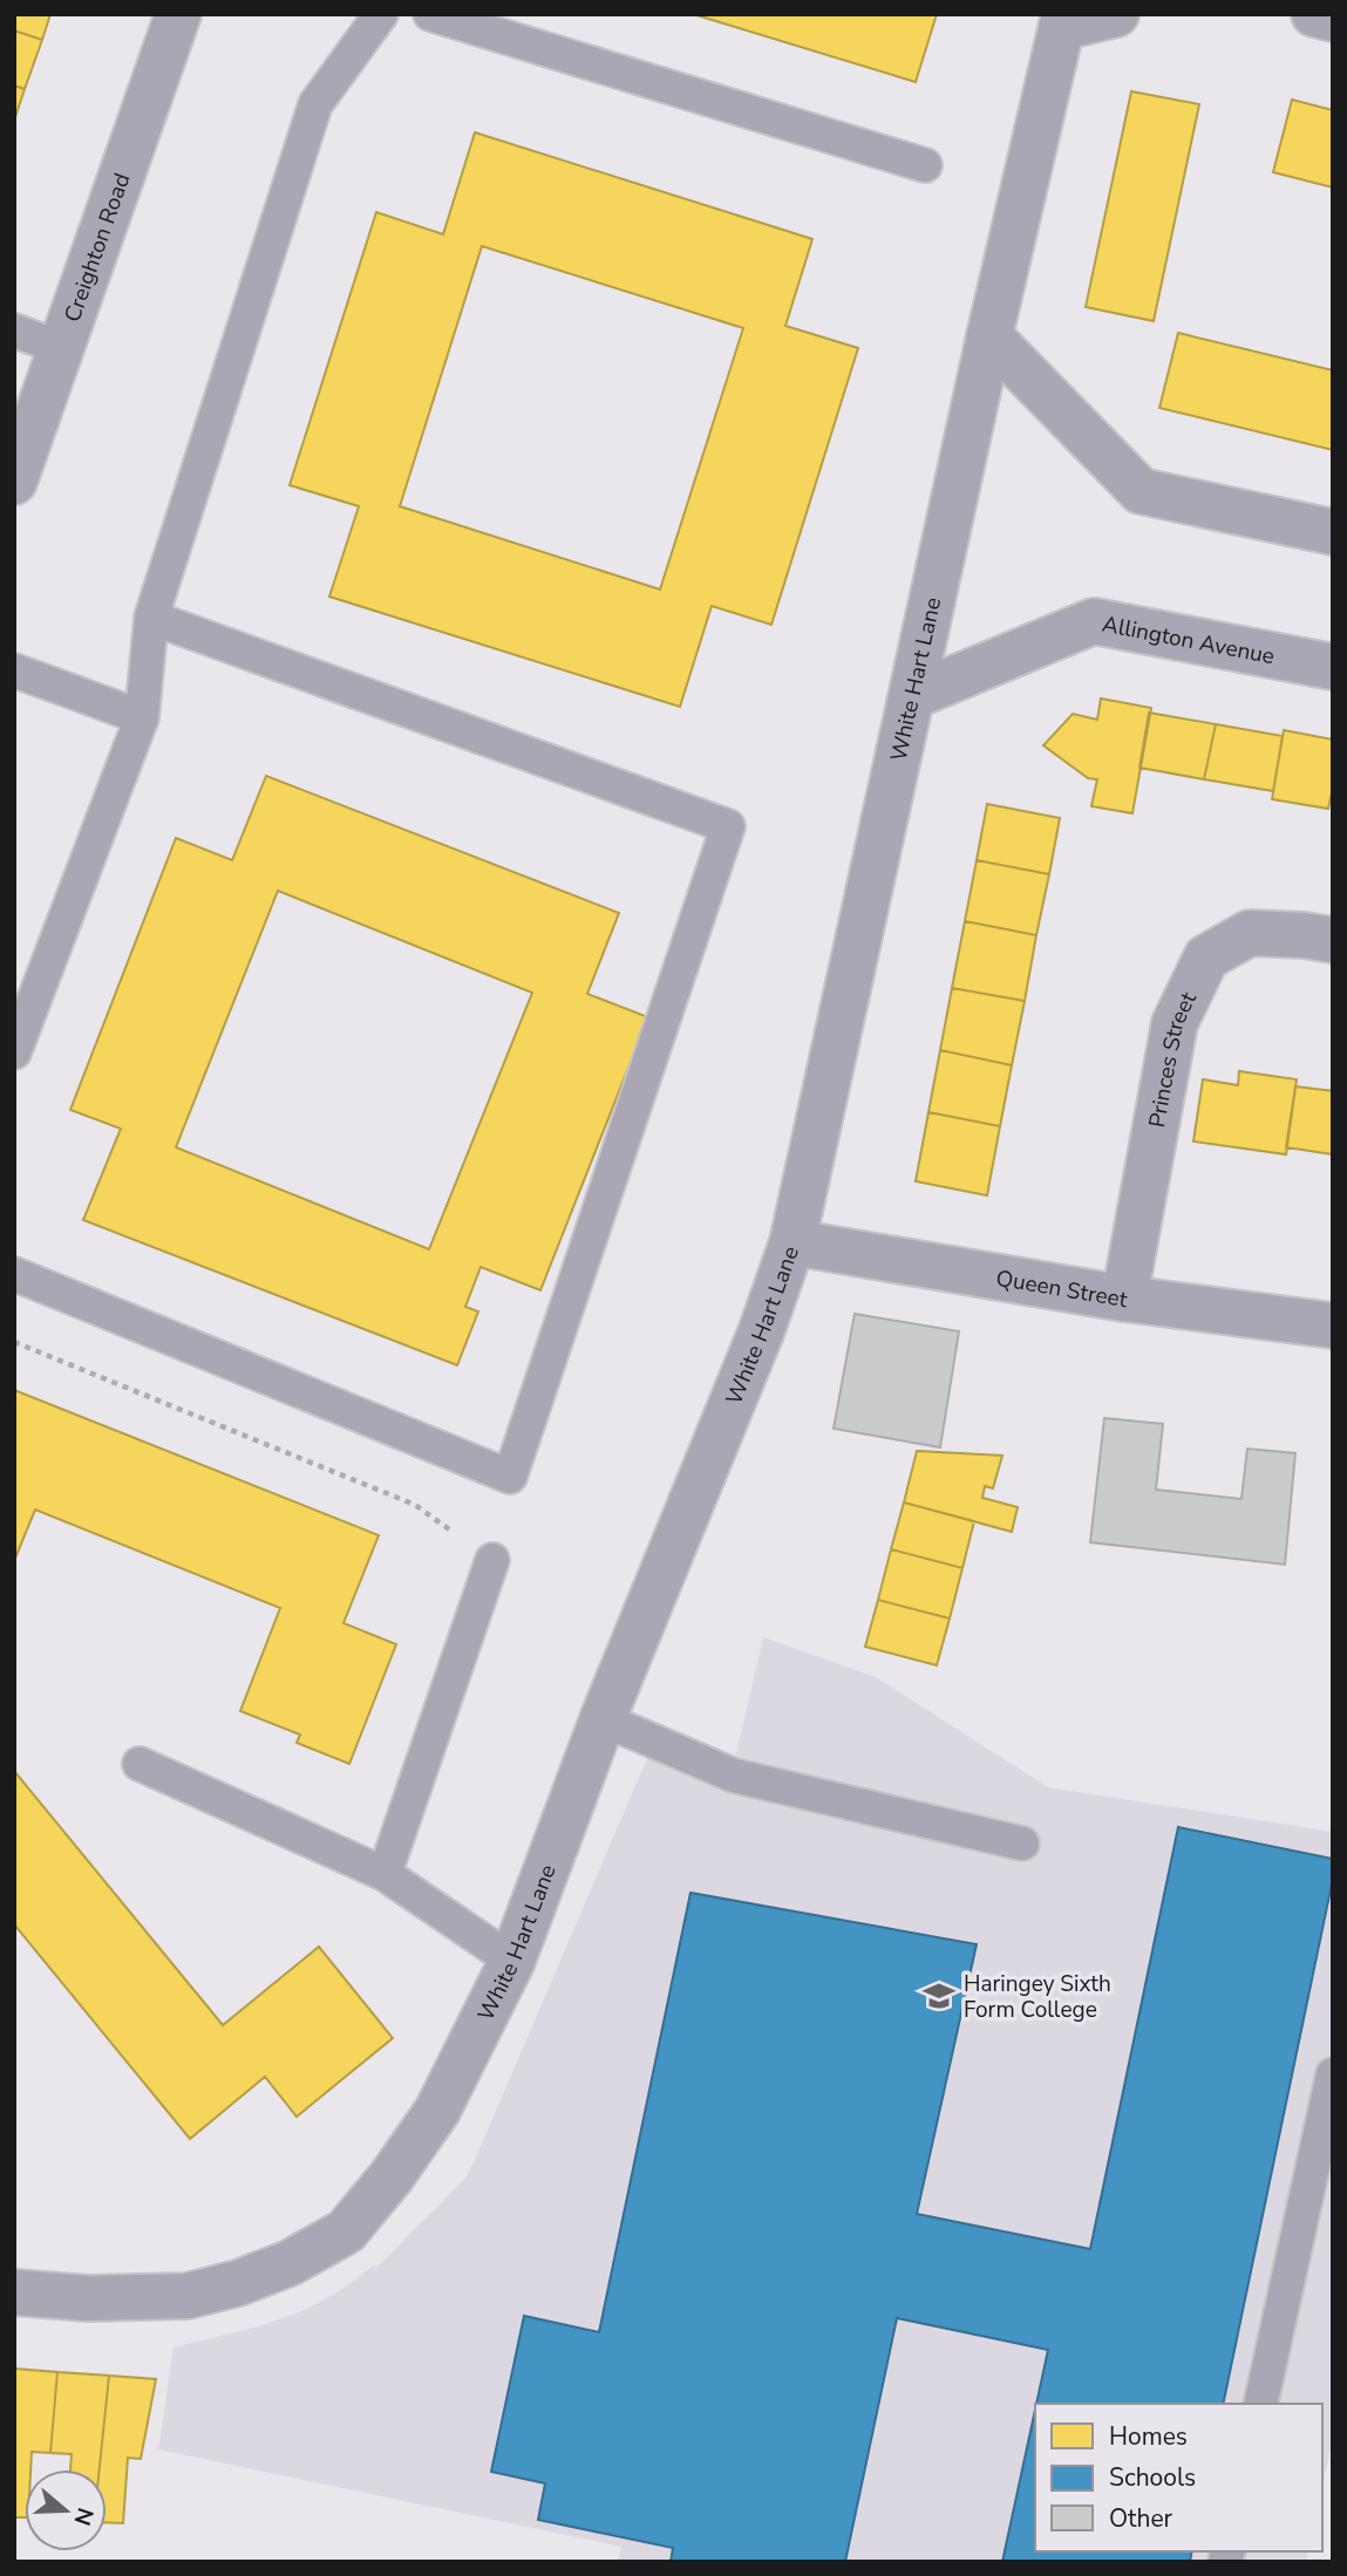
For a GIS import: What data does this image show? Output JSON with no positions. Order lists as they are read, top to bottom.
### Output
{
  "streets": {
    "street": [
      "Creighton Road",
      "Allington Avenue",
      "White Hart Lane",
      "Princes Street",
      "Queen Street"
    ]
  },
  "crossings": [
    ["Allington Avenue", "White Hart Lane"],
    ["White Hart Lane", "Queen Street"],
    ["Princes Street", "Queen Street"]
  ],
  "places": {
    "school or university": ["Haringey Sixth Form College"]
  },
  "legend": ["Homes", "Schools", "Other"],
  "north": "right"
}
